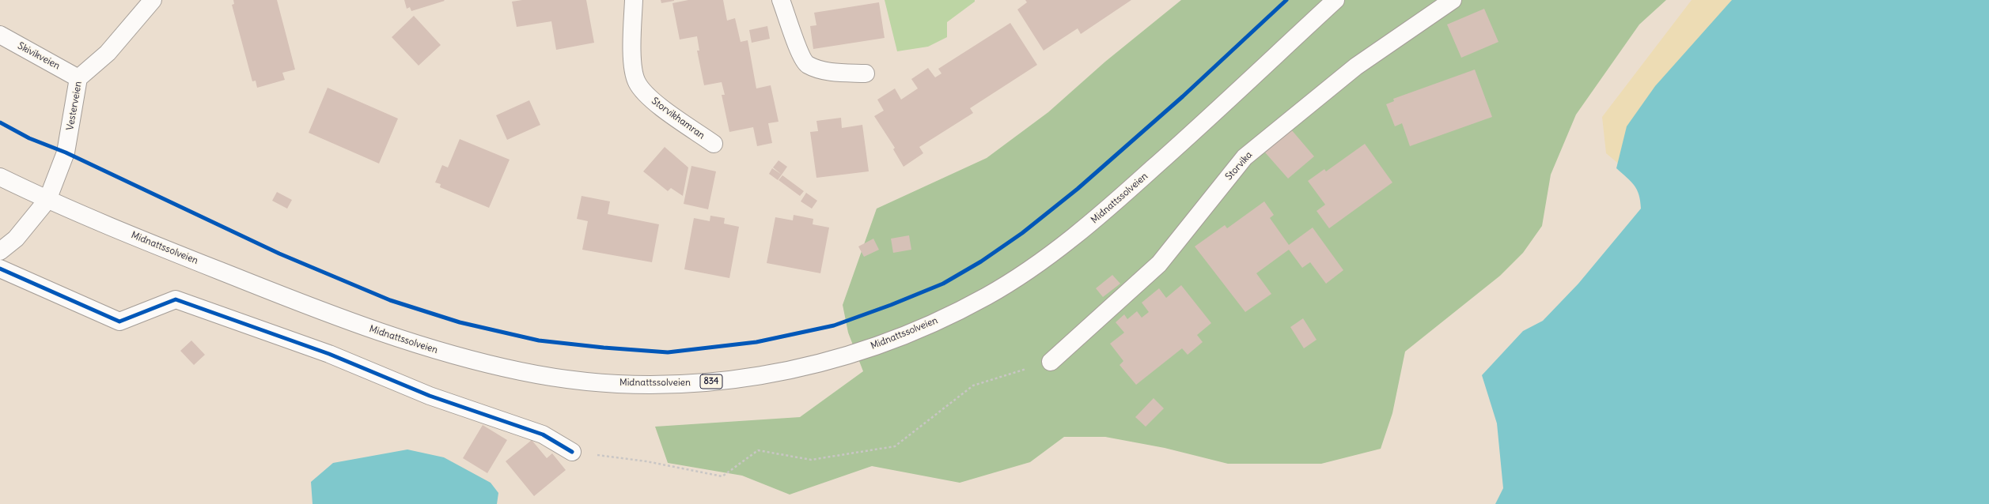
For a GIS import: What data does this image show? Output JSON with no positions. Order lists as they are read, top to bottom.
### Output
{
  "streets": {
    "street": [
      "Skivikveien",
      "Vesterveien",
      "Storvikhamran",
      "Storvika",
      "Midnattssolveien",
      "834"
    ]
  },
  "crossings": [
    ["Skivikveien", "Vesterveien"],
    ["Vesterveien", "Midnattssolveien"]
  ]
}
